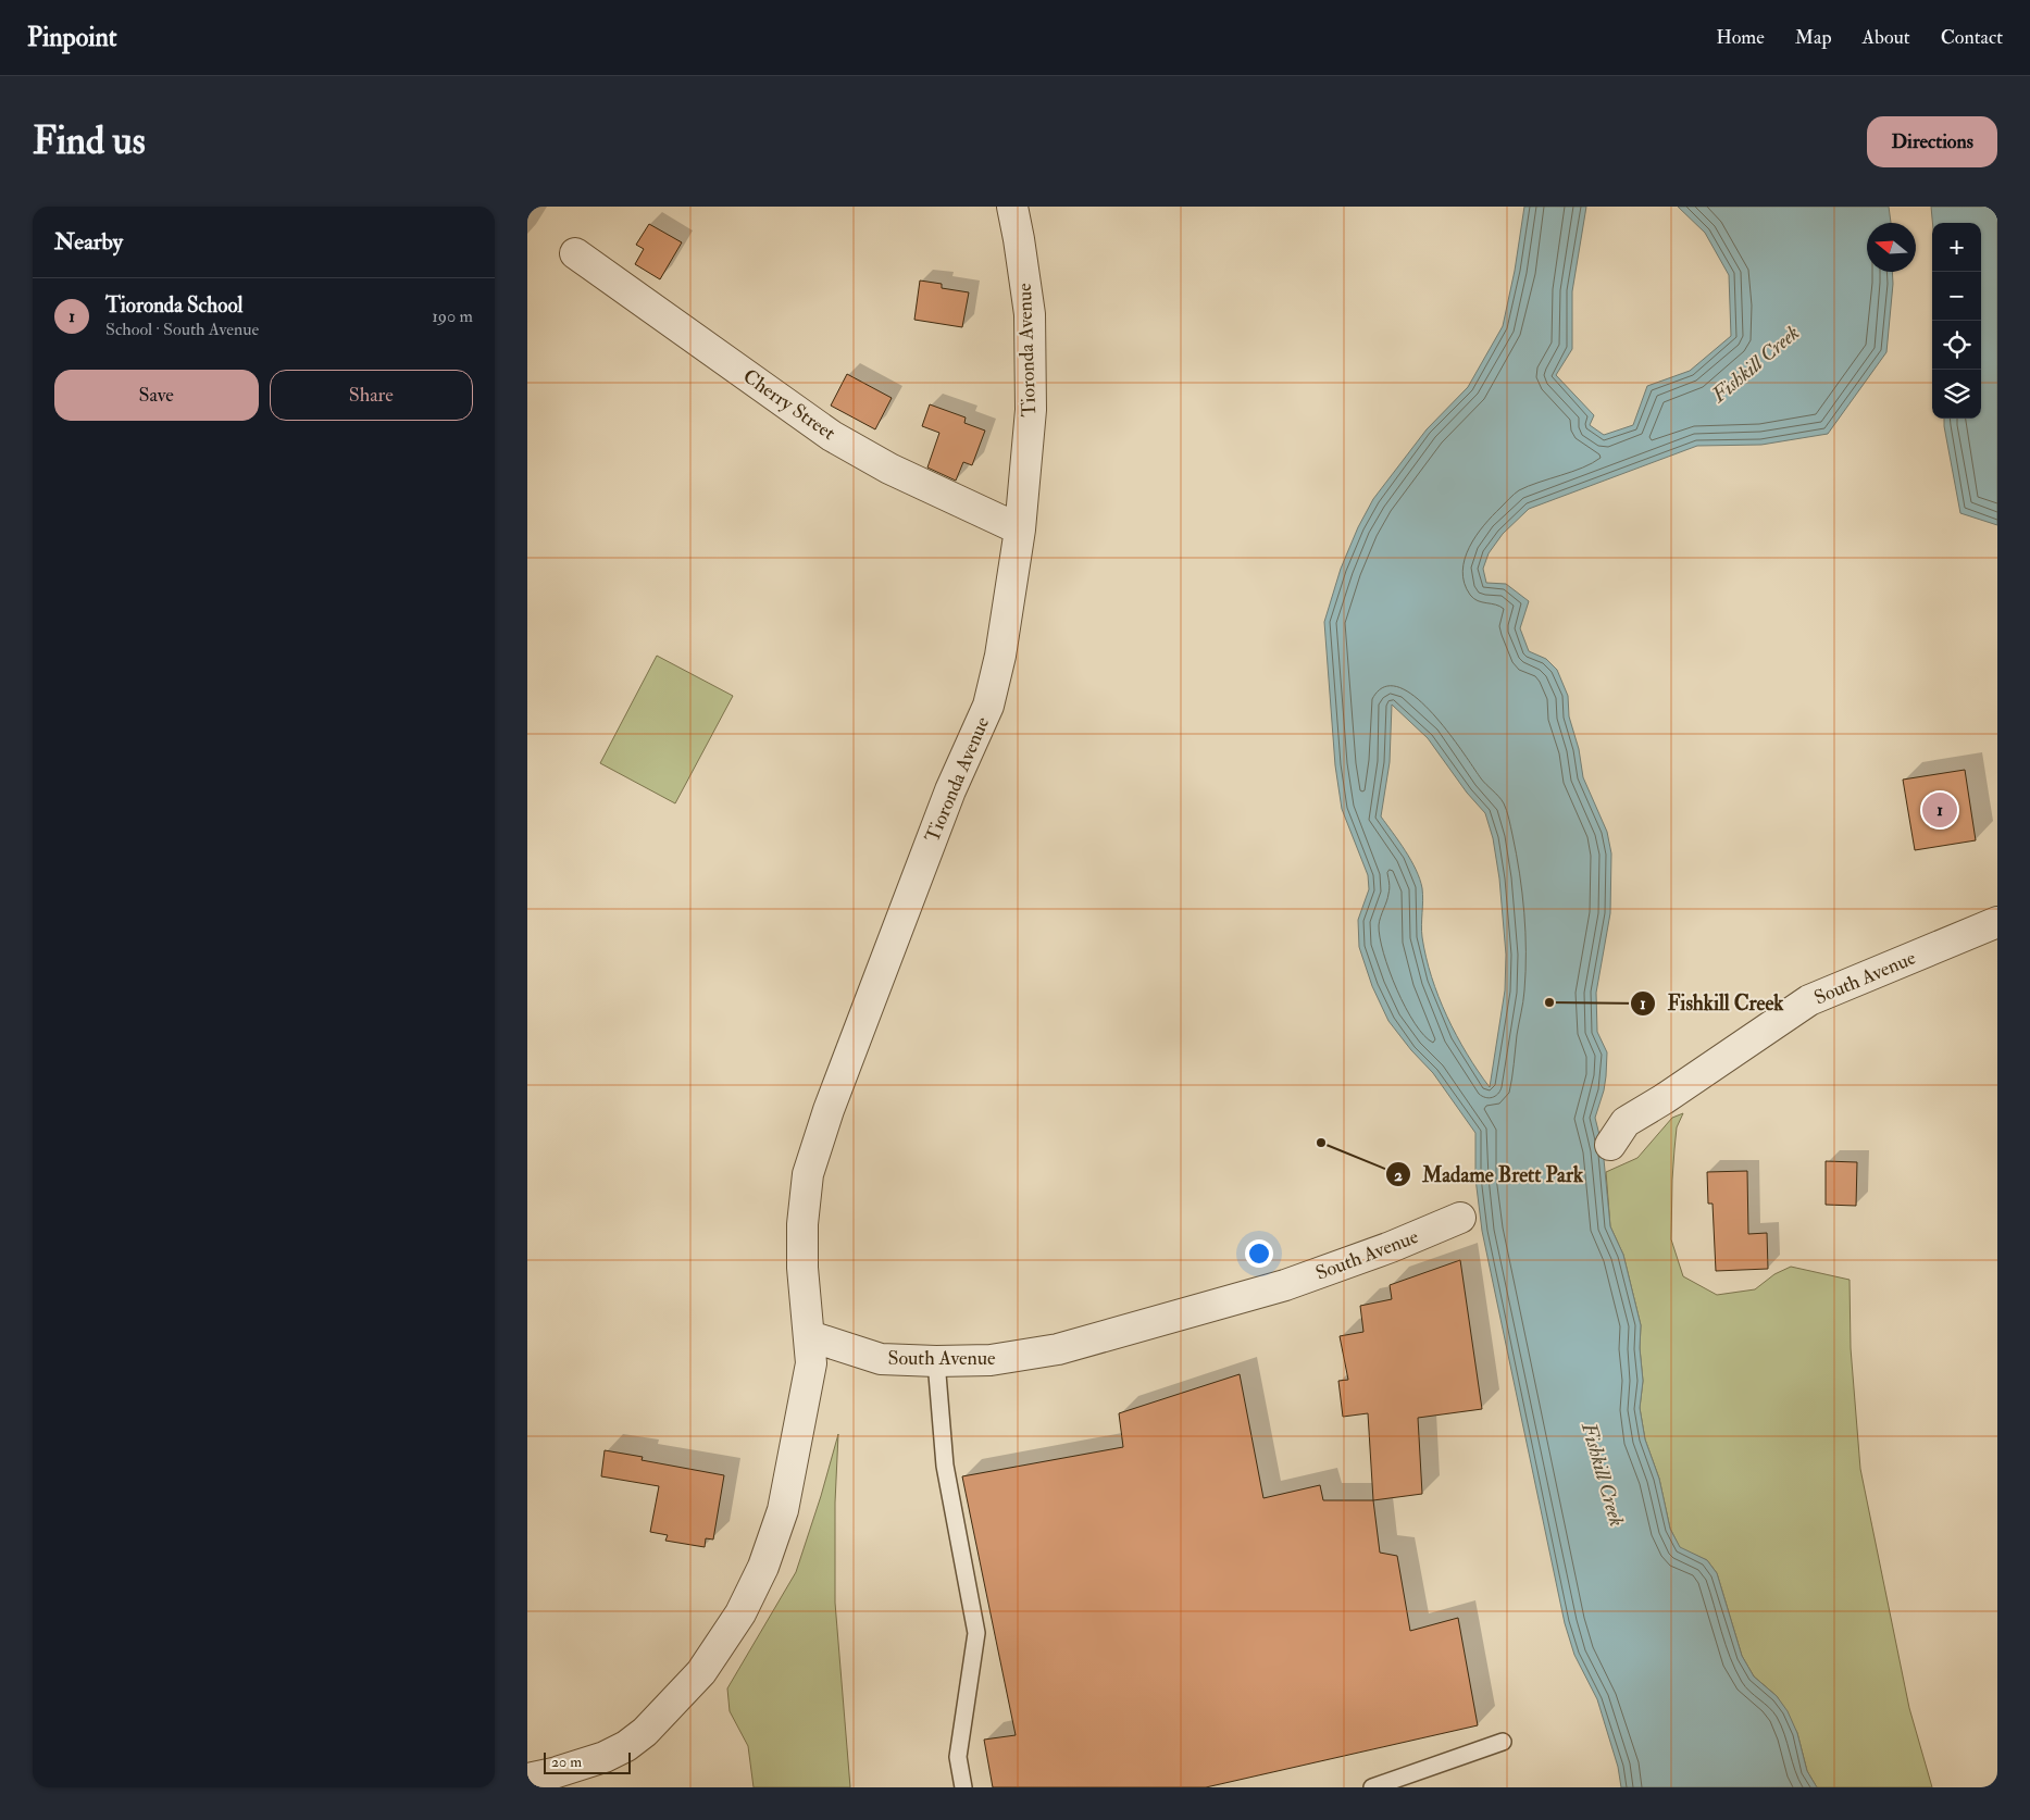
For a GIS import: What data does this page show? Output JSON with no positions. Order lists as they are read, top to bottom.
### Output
{
  "streets": {
    "street": ["Tioronda Avenue", "Cherry Street", "South Avenue"]
  },
  "crossings": [
    ["Tioronda Avenue", "Cherry Street"],
    ["Tioronda Avenue", "South Avenue"]
  ],
  "water": ["Fishkill Creek"],
  "places": ["Fishkill Creek", "Madame Brett Park"],
  "scale_bar": "20 m",
  "north": "left",
  "page": {
    "header": "Pinpoint",
    "nav": [
      "Home",
      "Map",
      "About",
      "Contact"
    ],
    "buttons": [
      "Directions",
      ["Save", "Share"]
    ],
    "title": "Find us",
    "heading": "Nearby",
    "map_buttons": ["+", "−"],
    "list": [
      {
        "mark": "1",
        "name": "Tioronda School",
        "note": "School · South Avenue",
        "value": "190 m"
      }
    ],
    "pins": "1",
    "scale": "20 m"
  }
}
